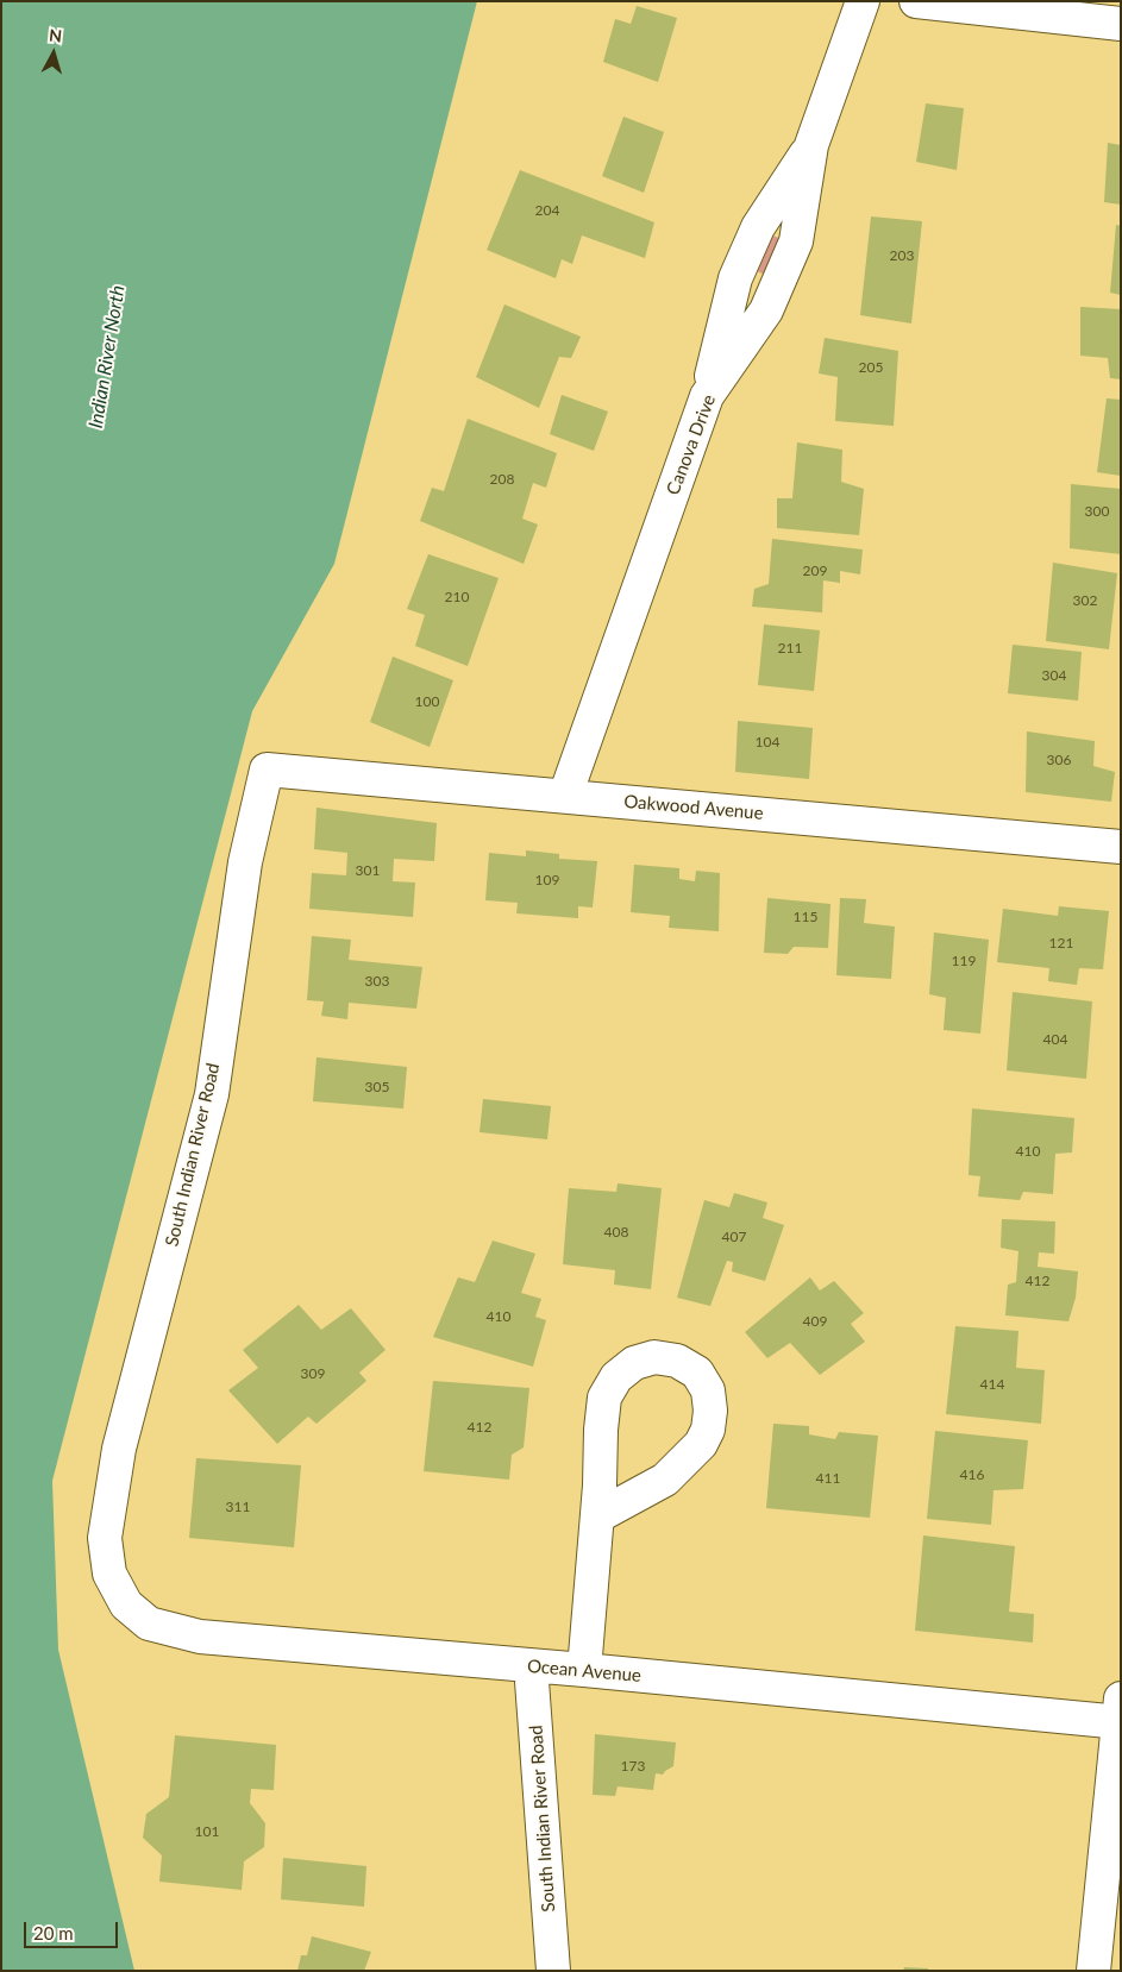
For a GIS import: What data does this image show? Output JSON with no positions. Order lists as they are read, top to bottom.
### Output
{
  "streets": {
    "street": [
      "Canova Drive",
      "Oakwood Avenue",
      "South Indian River Road",
      "Ocean Avenue"
    ]
  },
  "crossings": [
    ["Canova Drive", "Oakwood Avenue"],
    ["Oakwood Avenue", "South Indian River Road"],
    ["South Indian River Road", "Ocean Avenue"]
  ],
  "water": ["Indian River North"],
  "house_numbers": [
    "204",
    "203",
    "205",
    "208",
    "300",
    "209",
    "210",
    "302",
    "211",
    "304",
    "100",
    "104",
    "306",
    "301",
    "109",
    "115",
    "121",
    "119",
    "303",
    "404",
    "305",
    "410",
    "408",
    "407",
    "412",
    "410",
    "409",
    "309",
    "414",
    "412",
    "416",
    "411",
    "311",
    "173",
    "101"
  ],
  "scale_bar": "20 m",
  "north": "top"
}
